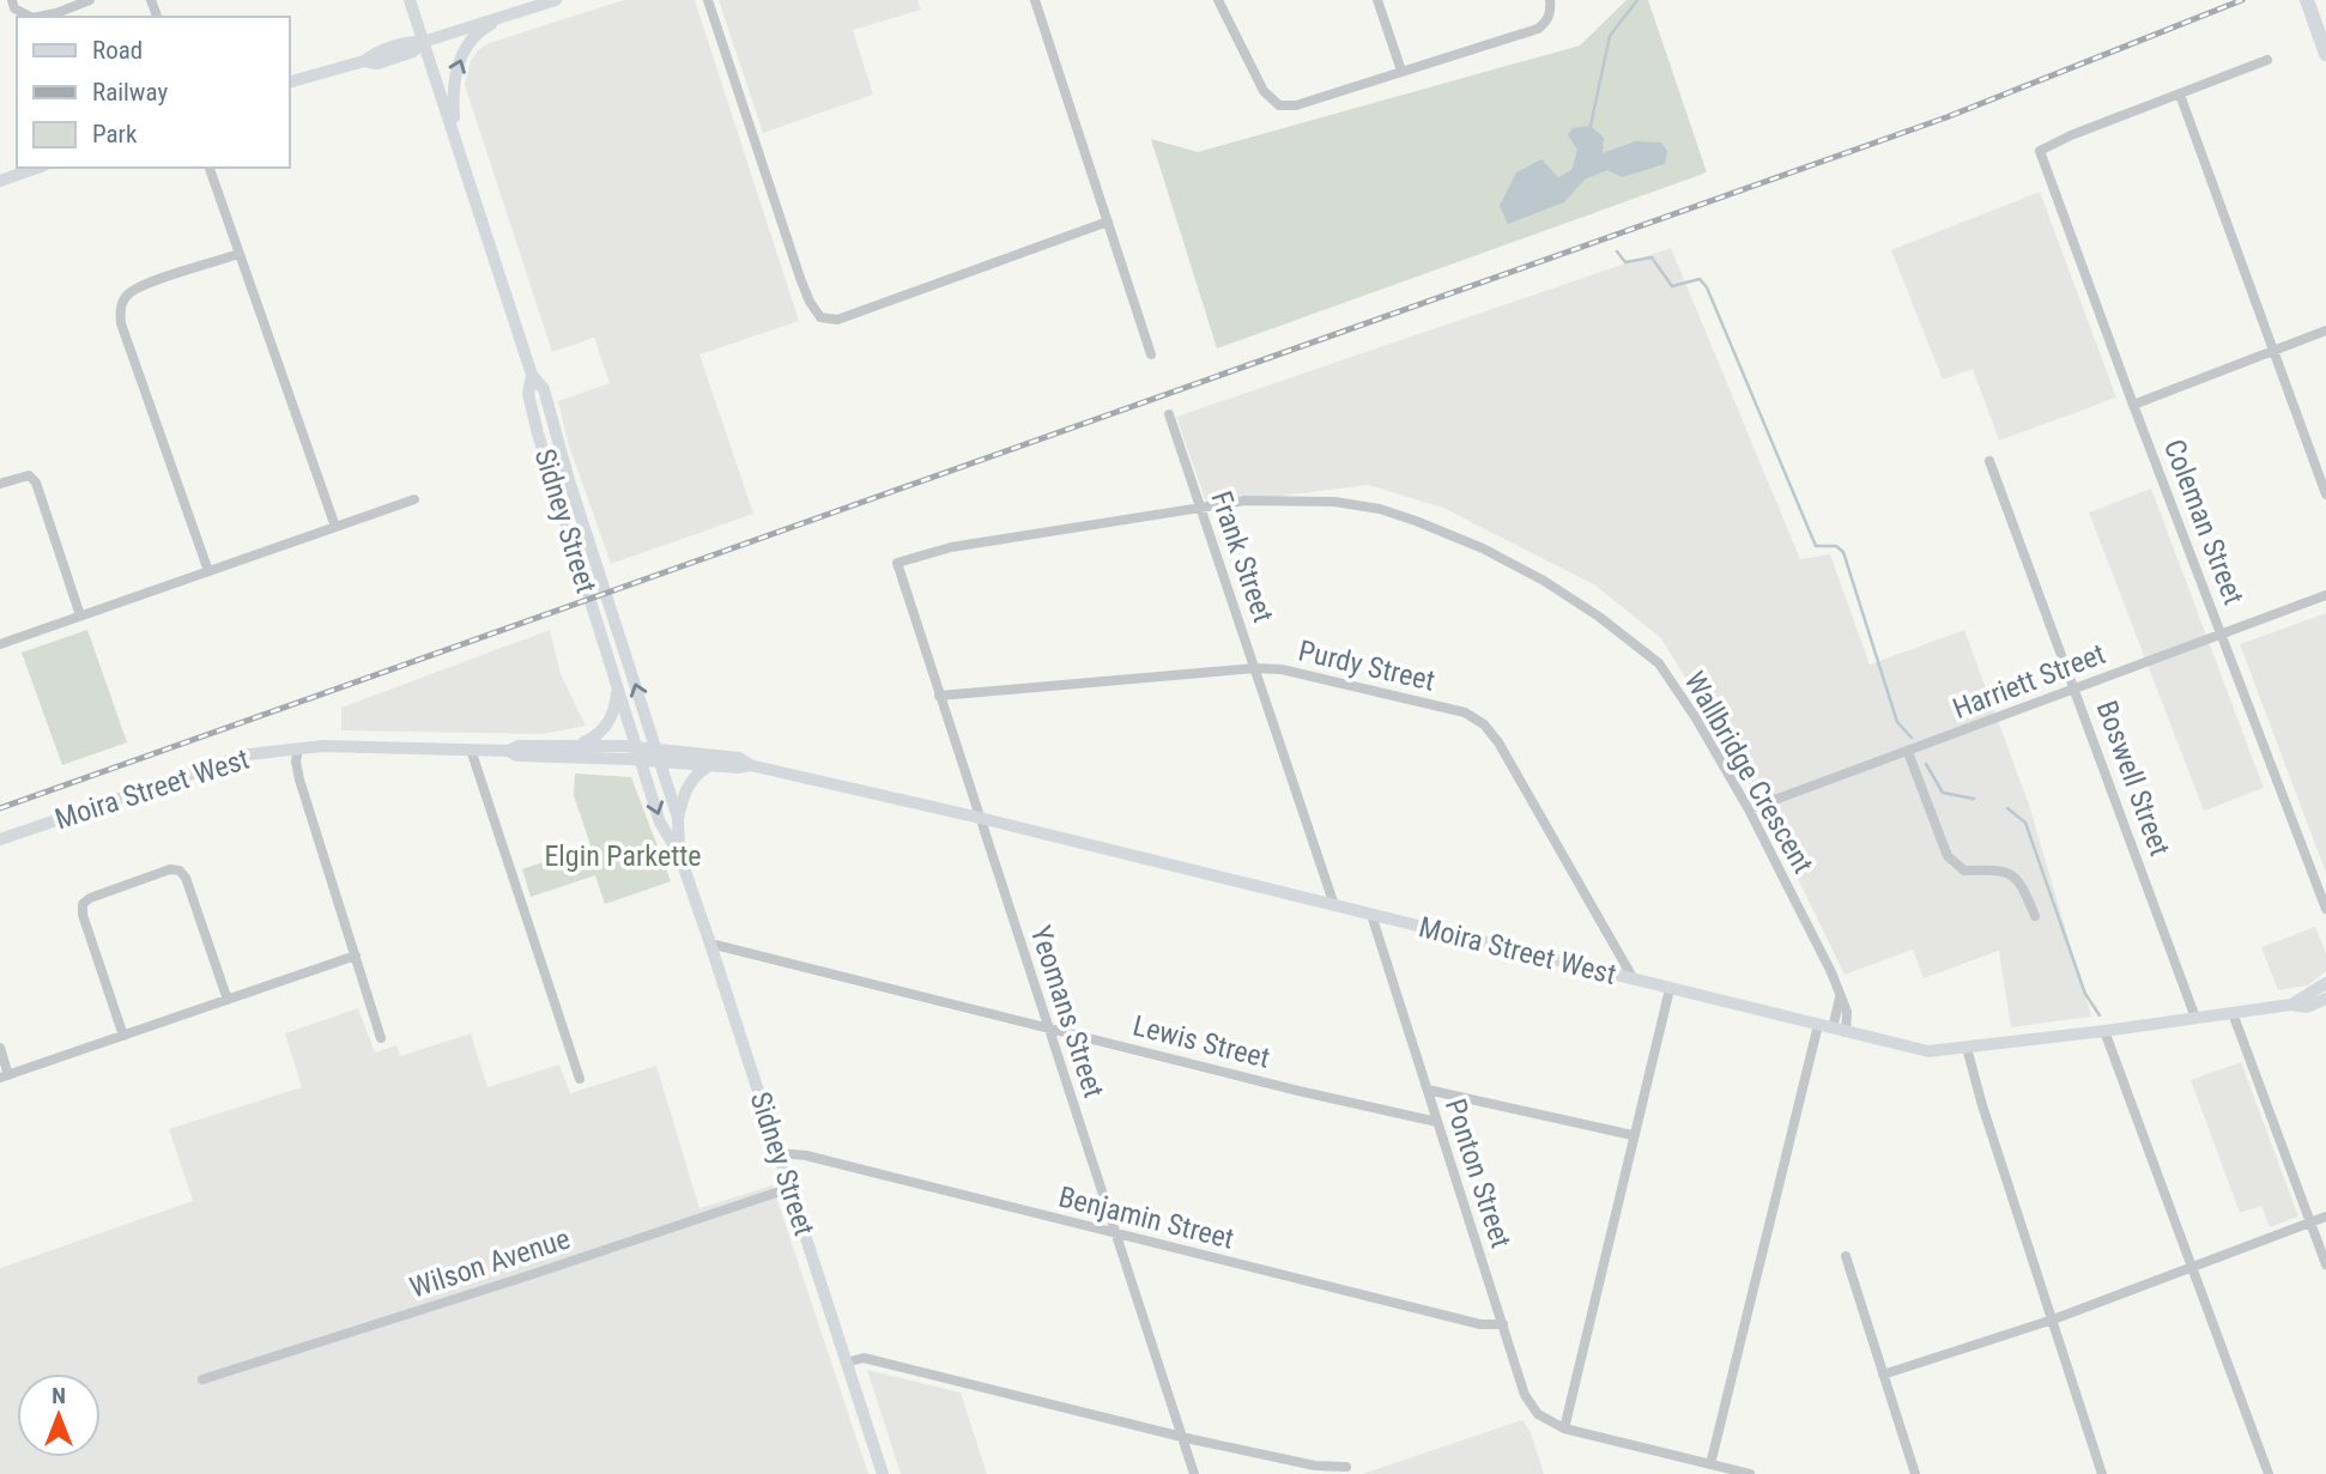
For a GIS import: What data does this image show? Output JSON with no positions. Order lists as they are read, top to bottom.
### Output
{
  "streets": {
    "main road": ["Sidney Street", "Moira Street West"],
    "street": [
      "Coleman Street",
      "Frank Street",
      "Purdy Street",
      "Harriett Street",
      "Wallbridge Crescent",
      "Boswell Street",
      "Yeomans Street",
      "Lewis Street",
      "Ponton Street",
      "Benjamin Street",
      "Wilson Avenue"
    ]
  },
  "crossings": [
    ["Sidney Street", "Moira Street West"],
    ["Sidney Street", "Lewis Street"],
    ["Sidney Street", "Benjamin Street"],
    ["Sidney Street", "Wilson Avenue"],
    ["Coleman Street", "Harriett Street"],
    ["Frank Street", "Purdy Street"],
    ["Frank Street", "Wallbridge Crescent"],
    ["Frank Street", "Moira Street West"],
    ["Purdy Street", "Moira Street West"],
    ["Purdy Street", "Yeomans Street"],
    ["Harriett Street", "Wallbridge Crescent"],
    ["Harriett Street", "Boswell Street"],
    ["Wallbridge Crescent", "Moira Street West"],
    ["Wallbridge Crescent", "Yeomans Street"],
    ["Boswell Street", "Moira Street West"],
    ["Moira Street West", "Yeomans Street"],
    ["Moira Street West", "Ponton Street"],
    ["Yeomans Street", "Lewis Street"],
    ["Yeomans Street", "Benjamin Street"],
    ["Lewis Street", "Ponton Street"],
    ["Ponton Street", "Benjamin Street"]
  ],
  "parks": ["Elgin Parkette"],
  "legend": ["Road", "Railway", "Park"],
  "north": "top"
}
